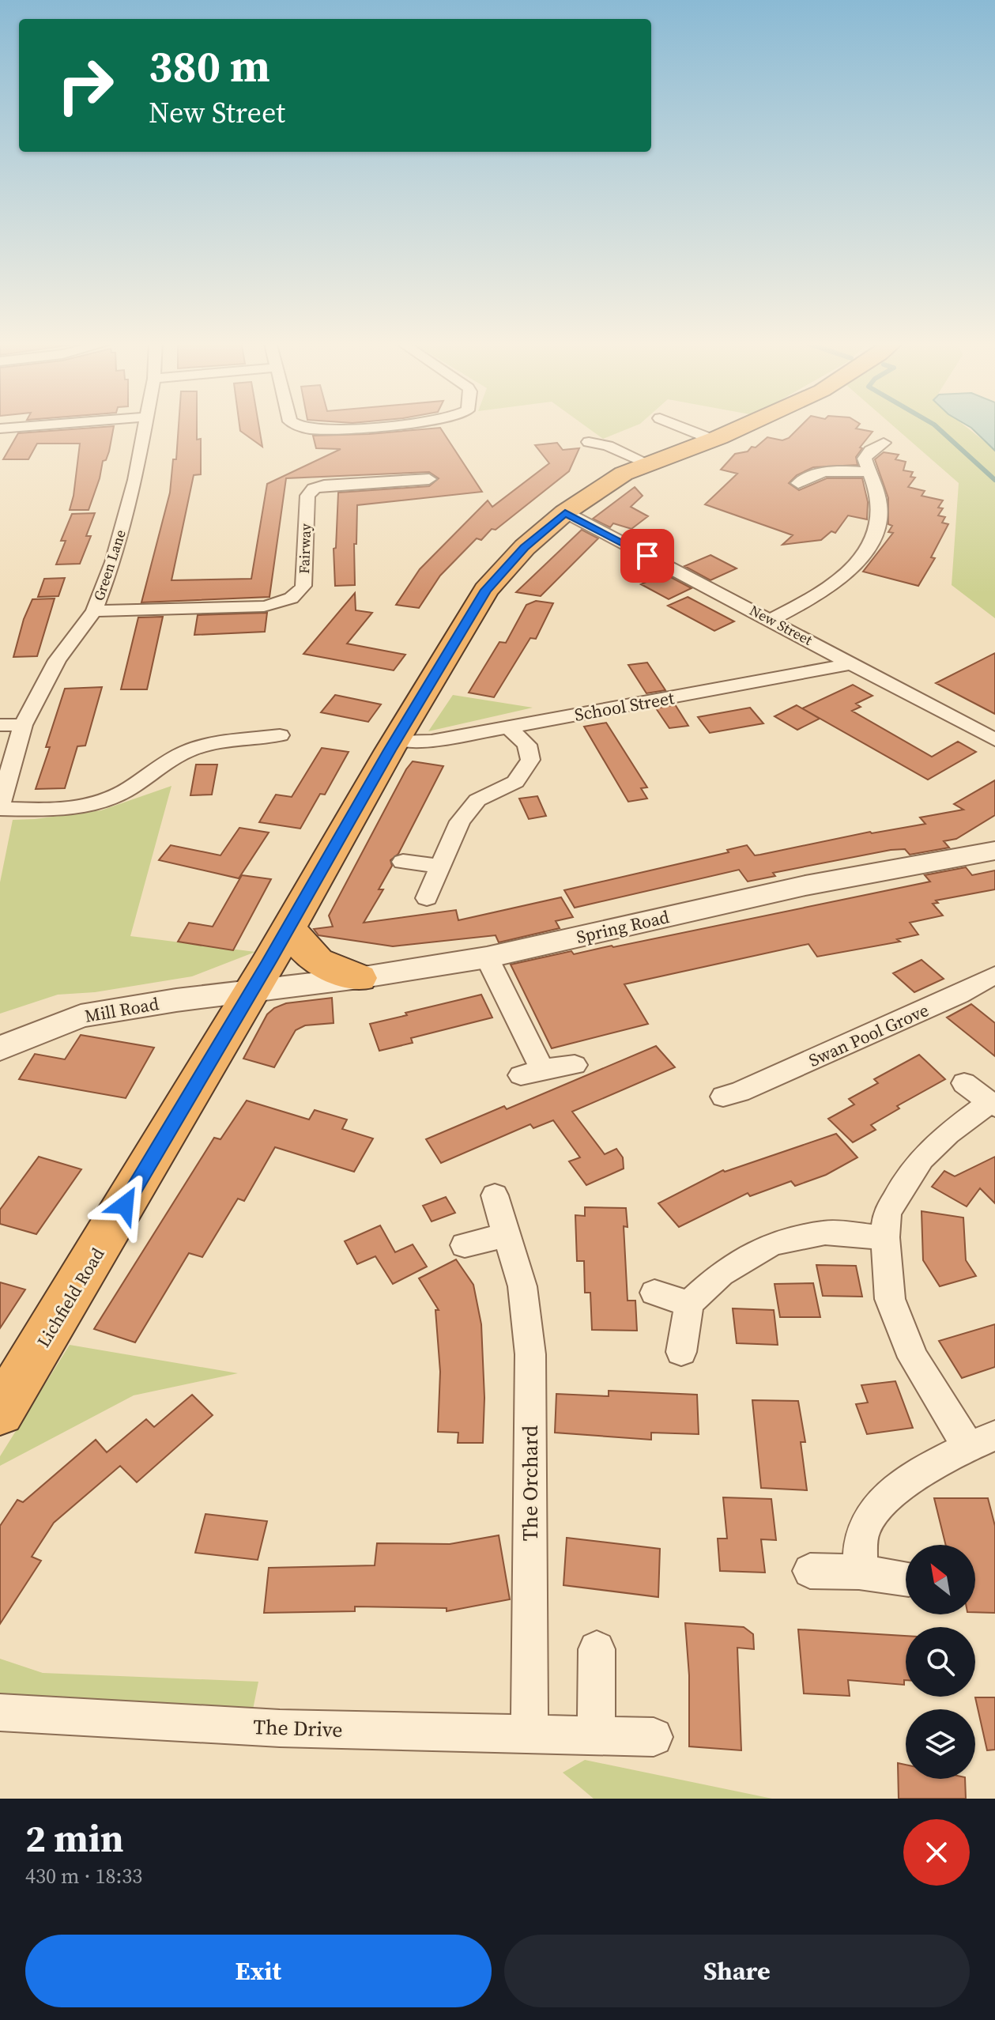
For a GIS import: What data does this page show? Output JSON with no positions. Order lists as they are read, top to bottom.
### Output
{
  "streets": {
    "highway": ["Lichfield Road"],
    "street": [
      "Fairway",
      "Green Lane",
      "New Street",
      "School Street",
      "Spring Road",
      "Mill Road",
      "Swan Pool Grove",
      "The Orchard",
      "The Drive"
    ]
  },
  "crossings": [
    ["Fairway", "Green Lane"],
    ["New Street", "School Street"],
    ["New Street", "Lichfield Road"],
    ["School Street", "Lichfield Road"],
    ["Spring Road", "Mill Road"],
    ["Spring Road", "Lichfield Road"],
    ["Mill Road", "Lichfield Road"],
    ["The Orchard", "The Drive"]
  ],
  "north": "top left",
  "page": {
    "turn": ["380 m", "New Street"],
    "heading": ["2 min", "430 m · 18:33"],
    "buttons": ["Exit", "Share"]
  }
}
